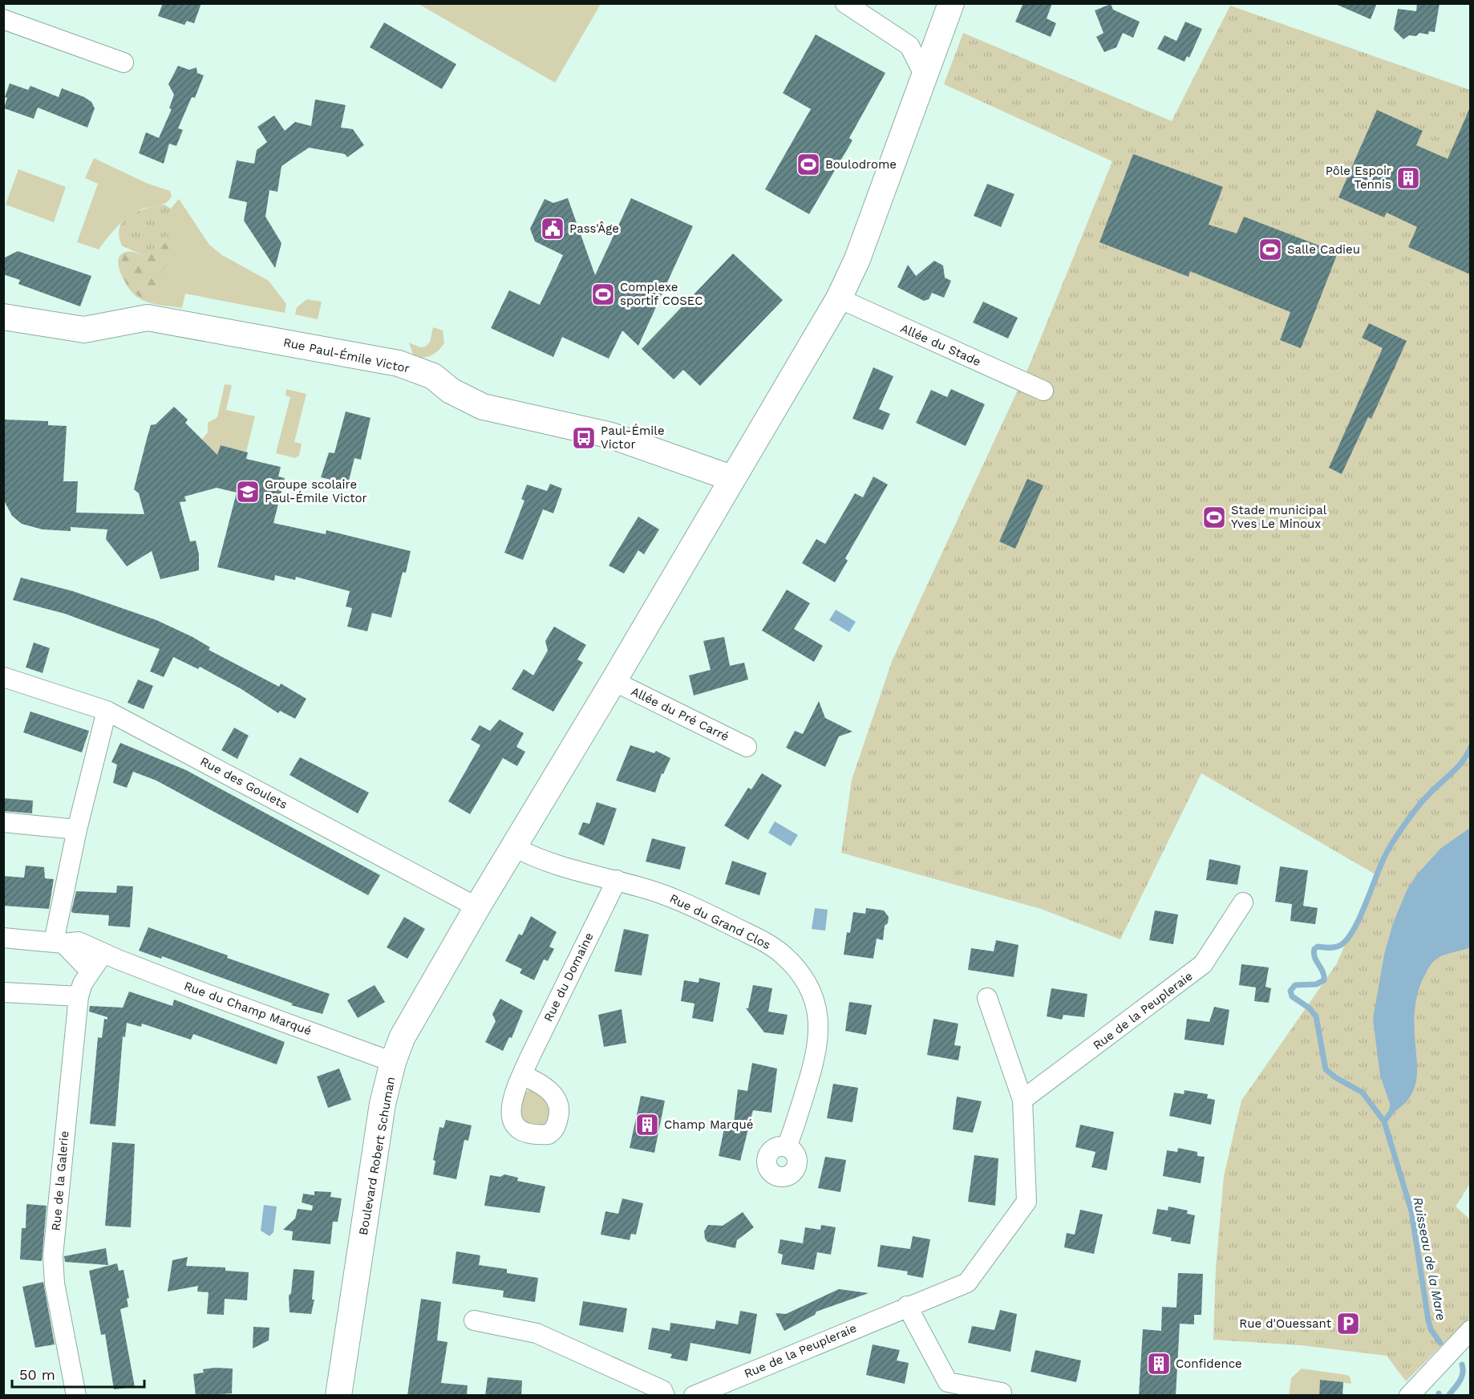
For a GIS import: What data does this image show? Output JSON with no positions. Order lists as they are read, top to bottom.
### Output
{
  "streets": {
    "street": [
      "Allée du Stade",
      "Rue Paul-Émile Victor",
      "Allée du Pré Carré",
      "Rue des Goulets",
      "Rue du Grand Clos",
      "Rue du Domaine",
      "Rue du Champ Marqué",
      "Rue de la Peupleraie",
      "Boulevard Robert Schuman",
      "Rue de la Galerie"
    ]
  },
  "crossings": [
    ["Allée du Stade", "Boulevard Robert Schuman"],
    ["Rue Paul-Émile Victor", "Boulevard Robert Schuman"],
    ["Allée du Pré Carré", "Boulevard Robert Schuman"],
    ["Rue des Goulets", "Boulevard Robert Schuman"],
    ["Rue du Grand Clos", "Rue du Domaine"],
    ["Rue du Grand Clos", "Boulevard Robert Schuman"],
    ["Rue du Champ Marqué", "Boulevard Robert Schuman"],
    ["Rue du Champ Marqué", "Rue de la Galerie"]
  ],
  "water": ["Ruisseau de la Mare"],
  "places": {
    "sports": [
      "Boulodrome",
      "Salle Cadieu",
      "Complexe sportif COSEC",
      "Stade municipal Yves Le Minoux"
    ],
    "building": ["Pôle Espoir Tennis", "Champ Marqué", "Confidence"],
    "public building": ["Pass'Âge"],
    "bus stop": ["Paul-Émile Victor"],
    "school or university": ["Groupe scolaire Paul-Émile Victor"],
    "parking": ["Rue d'Ouessant"]
  },
  "scale_bar": "50 m"
}
